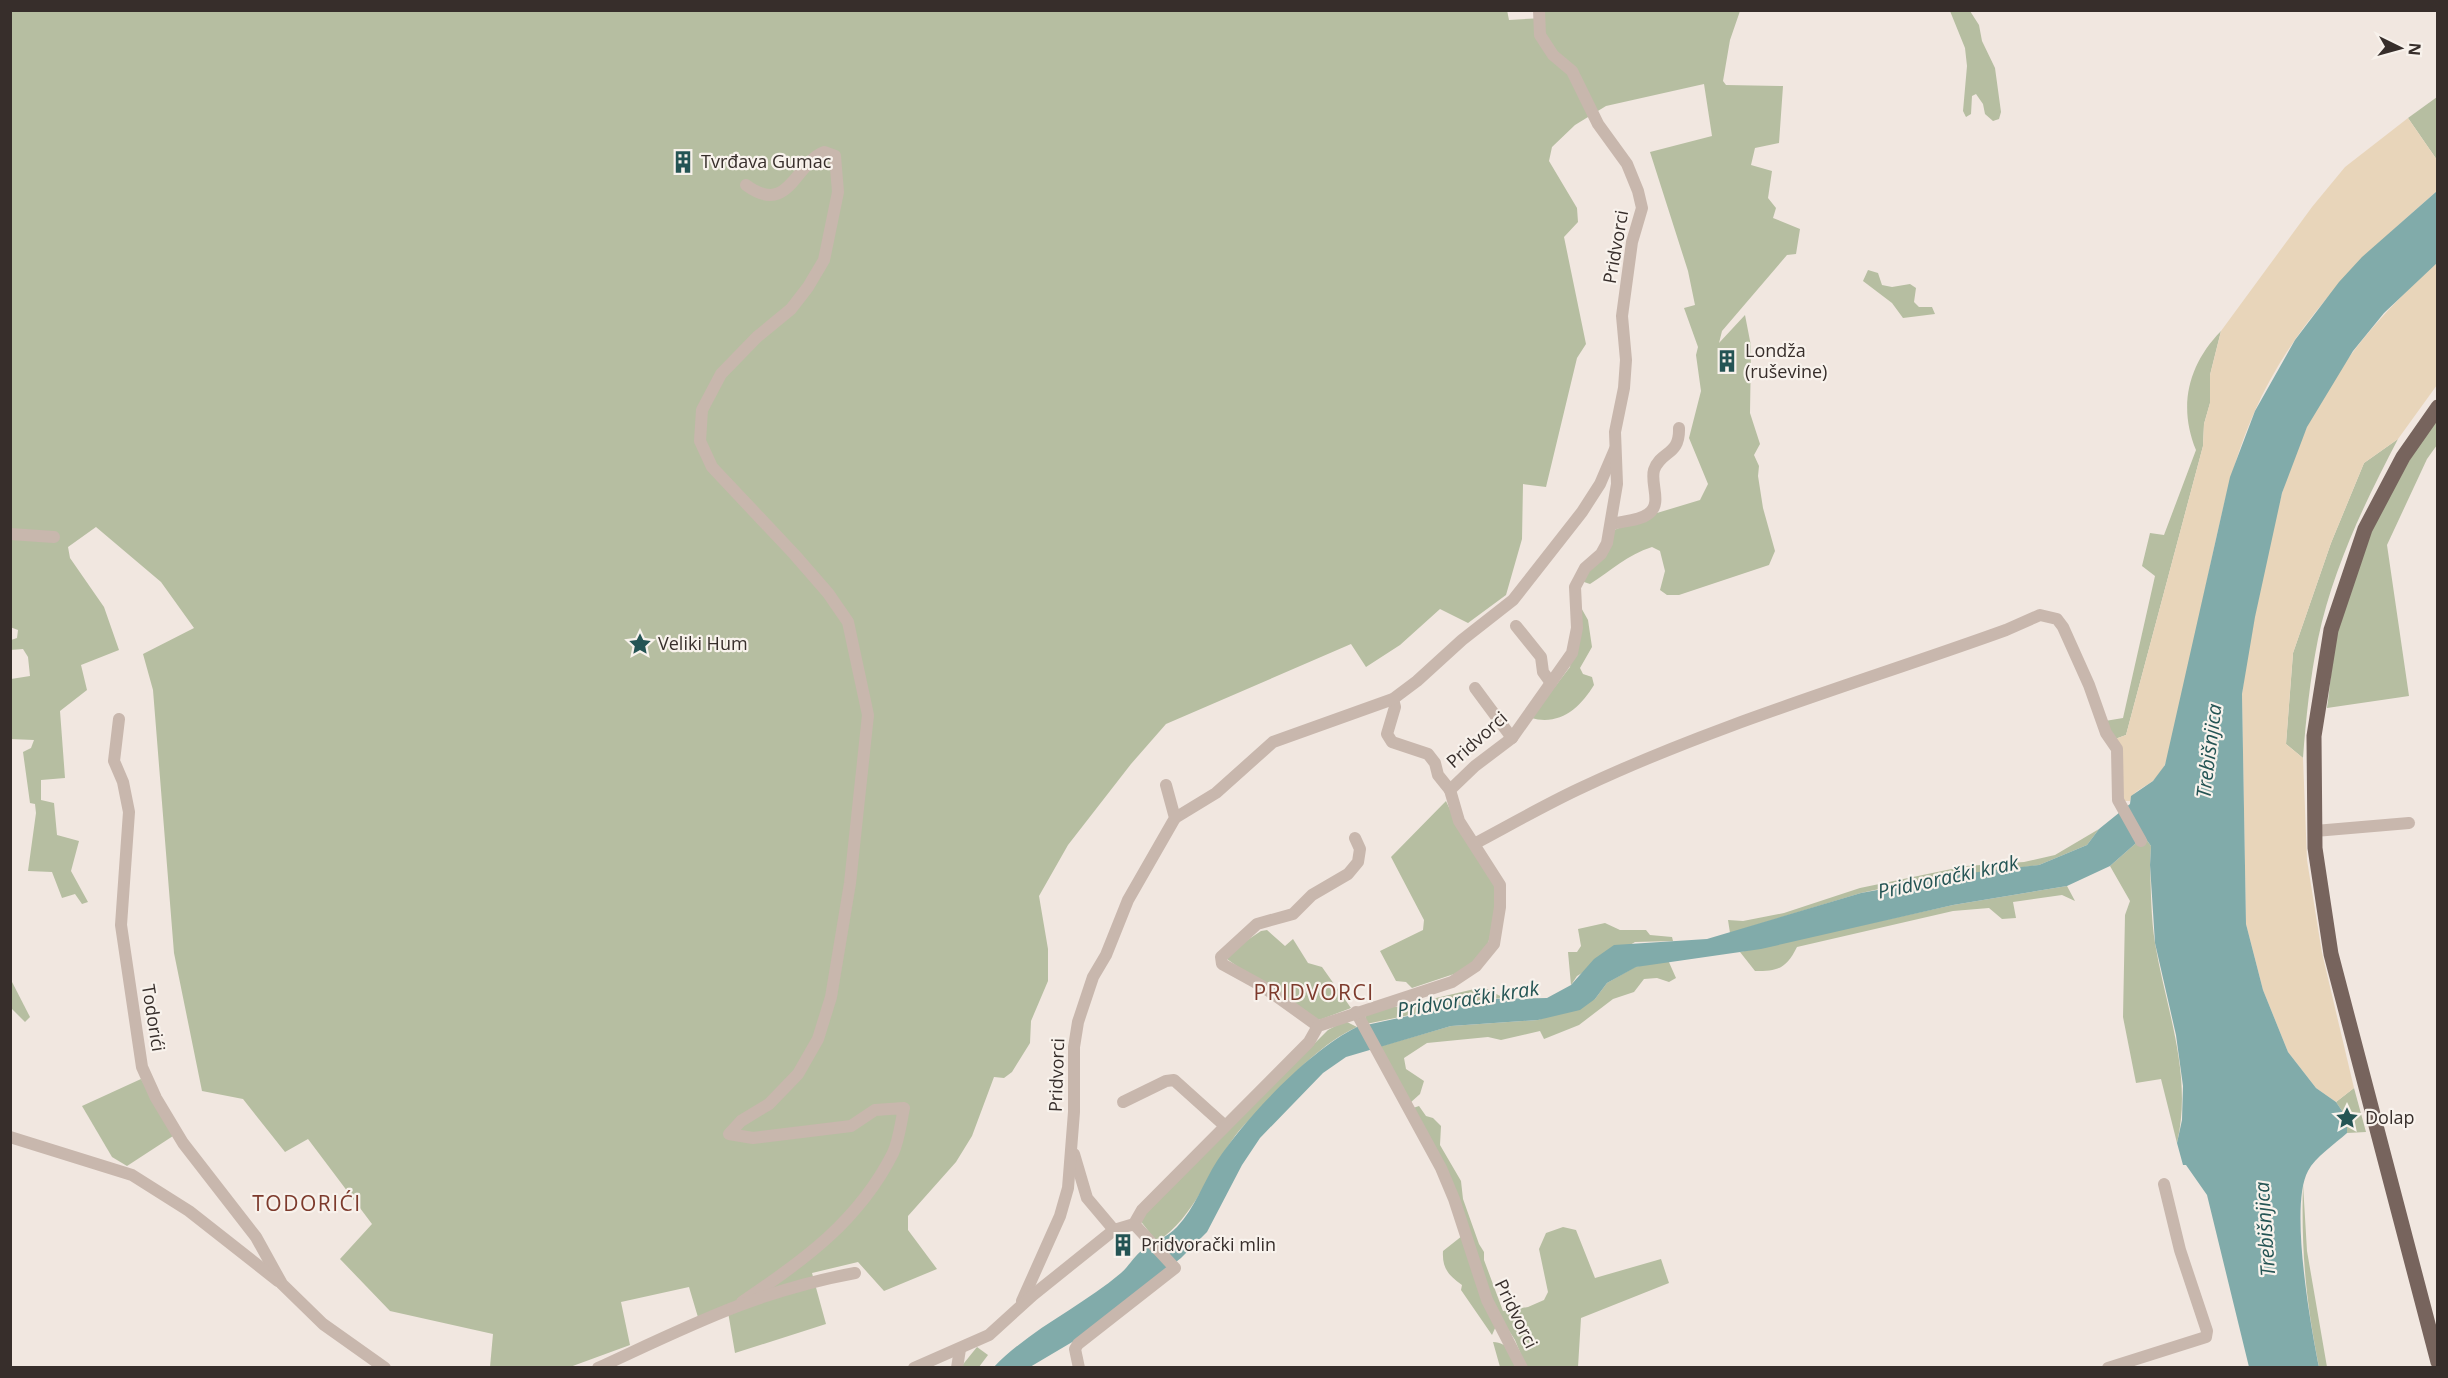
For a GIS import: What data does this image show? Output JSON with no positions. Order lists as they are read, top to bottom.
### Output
{
  "streets": {
    "street": ["Pridvorci", "Todorići"]
  },
  "districts": ["PRIDVORCI", "TODORIĆI"],
  "water": ["Trebišnjica", "Pridvorački krak"],
  "places": {
    "building": ["Tvrđava Gumac", "Londža (ruševine)", "Pridvorački mlin"],
    "place": ["Veliki Hum", "Dolap"]
  },
  "north": "right"
}
